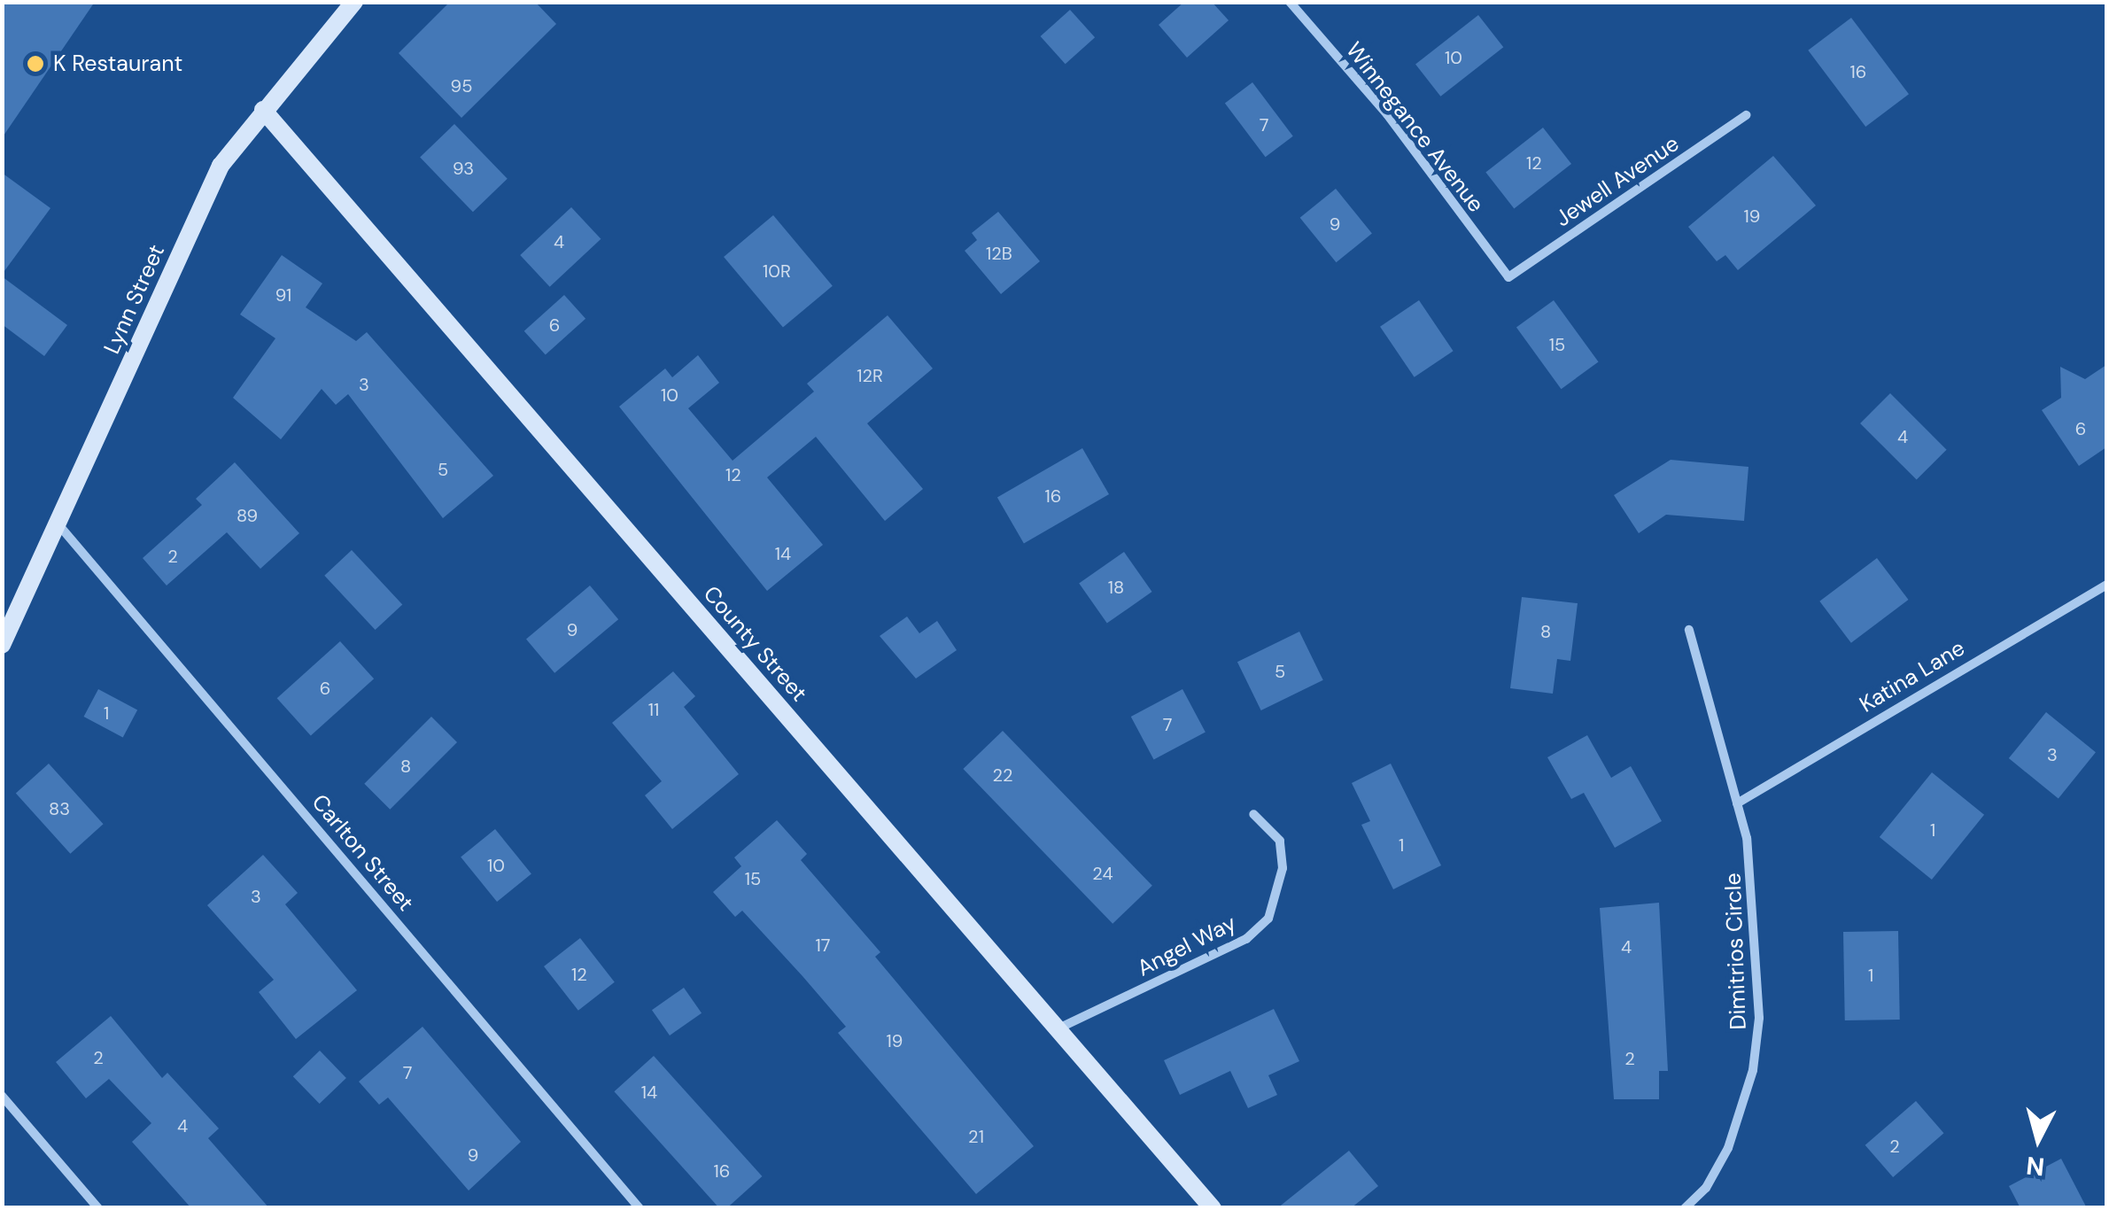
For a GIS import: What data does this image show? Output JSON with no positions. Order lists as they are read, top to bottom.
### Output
{
  "streets": {
    "main road": ["Lynn Street", "County Street"],
    "street": [
      "Winnegance Avenue",
      "Jewell Avenue",
      "Katina Lane",
      "Carlton Street",
      "Angel Way",
      "Dimitrios Circle"
    ]
  },
  "crossings": [
    ["Winnegance Avenue", "Jewell Avenue"],
    ["Lynn Street", "County Street"],
    ["Lynn Street", "Carlton Street"],
    ["County Street", "Angel Way"],
    ["Katina Lane", "Dimitrios Circle"]
  ],
  "places": ["K Restaurant"],
  "house_numbers": [
    "10",
    "16",
    "95",
    "7",
    "12",
    "93",
    "19",
    "9",
    "4",
    "12B",
    "10R",
    "91",
    "6",
    "15",
    "12R",
    "3",
    "10",
    "6",
    "4",
    "5",
    "12",
    "16",
    "89",
    "14",
    "2",
    "18",
    "9",
    "8",
    "5",
    "6",
    "11",
    "1",
    "7",
    "3",
    "8",
    "22",
    "83",
    "1",
    "1",
    "10",
    "24",
    "15",
    "3",
    "17",
    "4",
    "12",
    "1",
    "19",
    "2",
    "2",
    "7",
    "14",
    "4",
    "21",
    "2",
    "9",
    "16"
  ],
  "north": "bottom"
}
